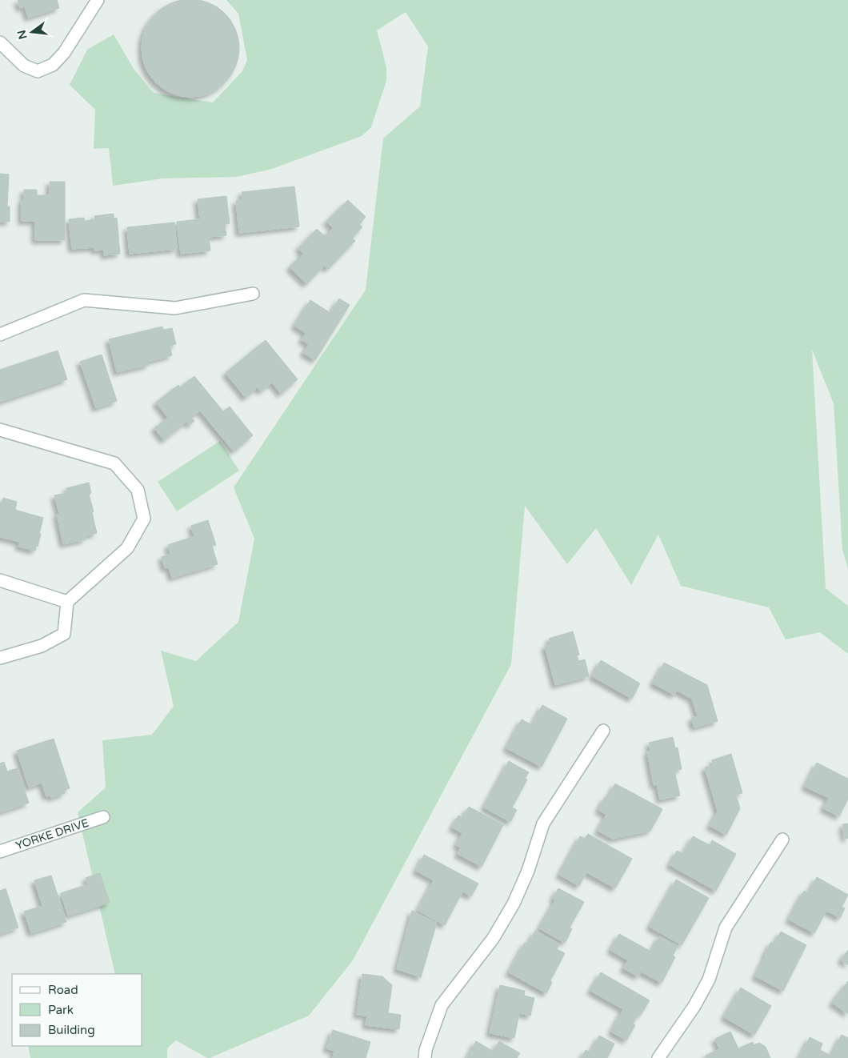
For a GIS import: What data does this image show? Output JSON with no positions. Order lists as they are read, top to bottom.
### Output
{
  "streets": {
    "street": ["YORKE DRIVE"]
  },
  "legend": ["Road", "Park", "Building"],
  "north": "left"
}
